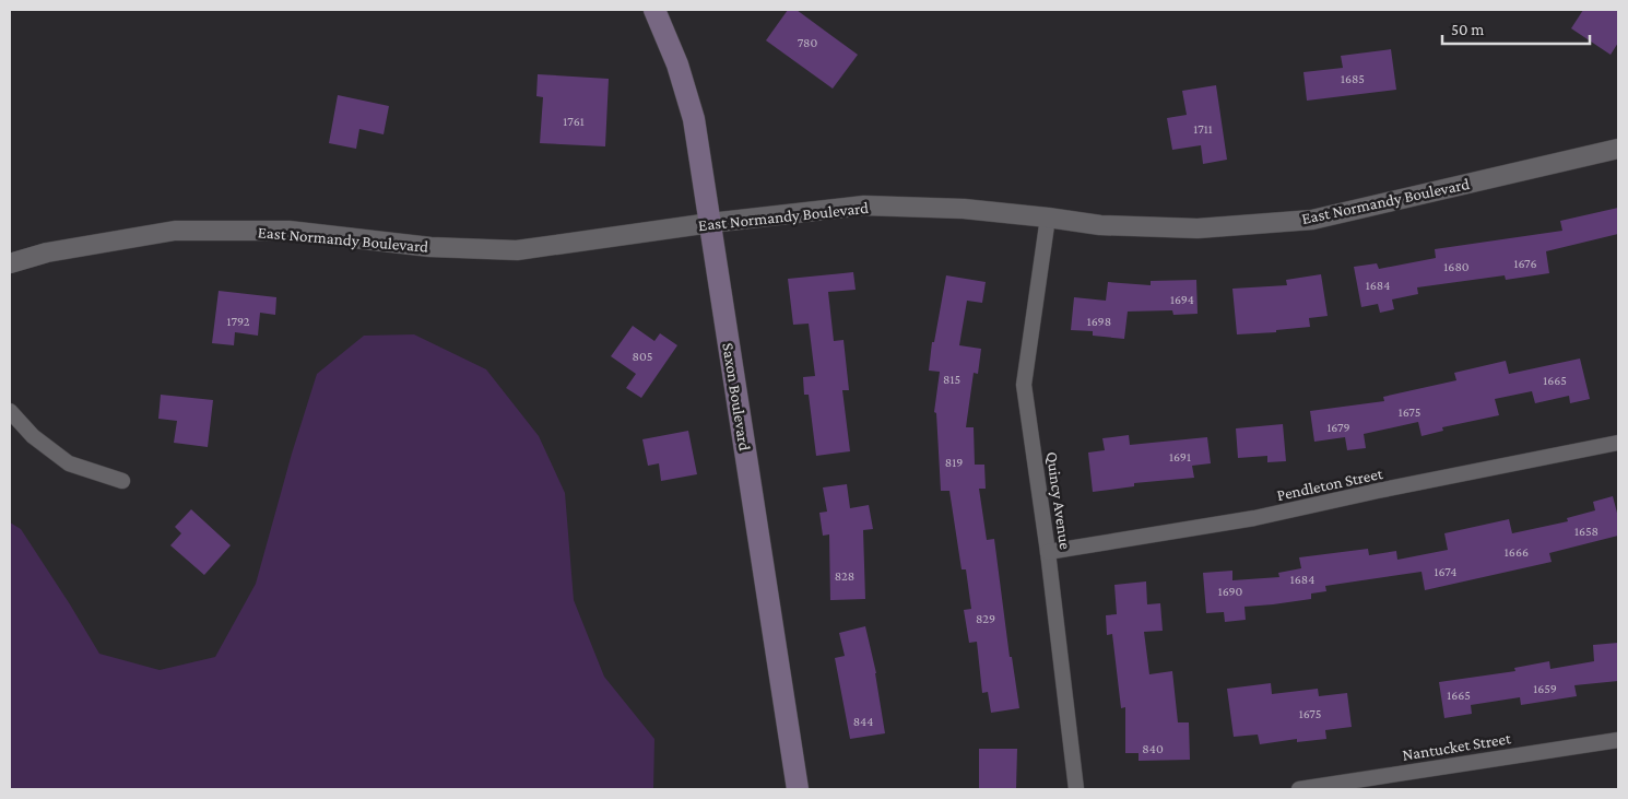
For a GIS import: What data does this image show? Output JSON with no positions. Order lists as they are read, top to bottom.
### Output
{
  "streets": {
    "main road": ["Saxon Boulevard"],
    "street": [
      "East Normandy Boulevard",
      "Pendleton Street",
      "Quincy Avenue",
      "Nantucket Street"
    ]
  },
  "crossings": [
    ["East Normandy Boulevard", "Saxon Boulevard"],
    ["East Normandy Boulevard", "Quincy Avenue"],
    ["Pendleton Street", "Quincy Avenue"]
  ],
  "house_numbers": [
    "780",
    "1685",
    "1761",
    "1711",
    "1676",
    "1680",
    "1684",
    "1694",
    "1792",
    "1698",
    "805",
    "815",
    "1665",
    "1675",
    "1679",
    "1691",
    "819",
    "1658",
    "1666",
    "1674",
    "828",
    "1684",
    "1690",
    "829",
    "1659",
    "1665",
    "1675",
    "844",
    "840"
  ],
  "scale_bar": "50 m"
}
